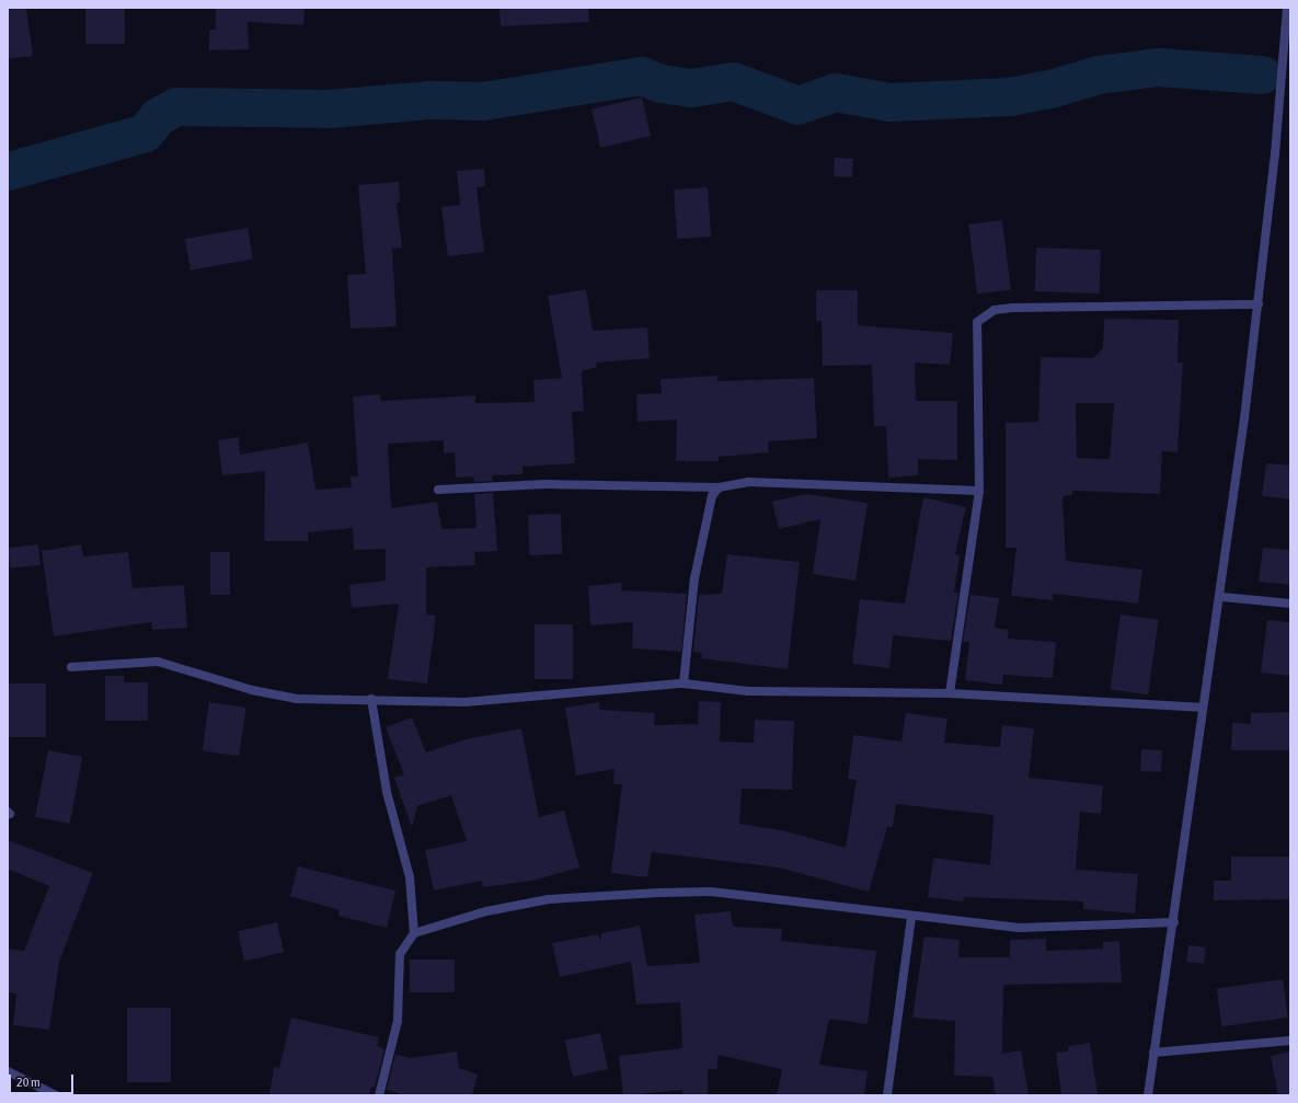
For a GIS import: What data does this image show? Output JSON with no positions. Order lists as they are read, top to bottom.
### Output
{
  "scale_bar": "20 m"
}
